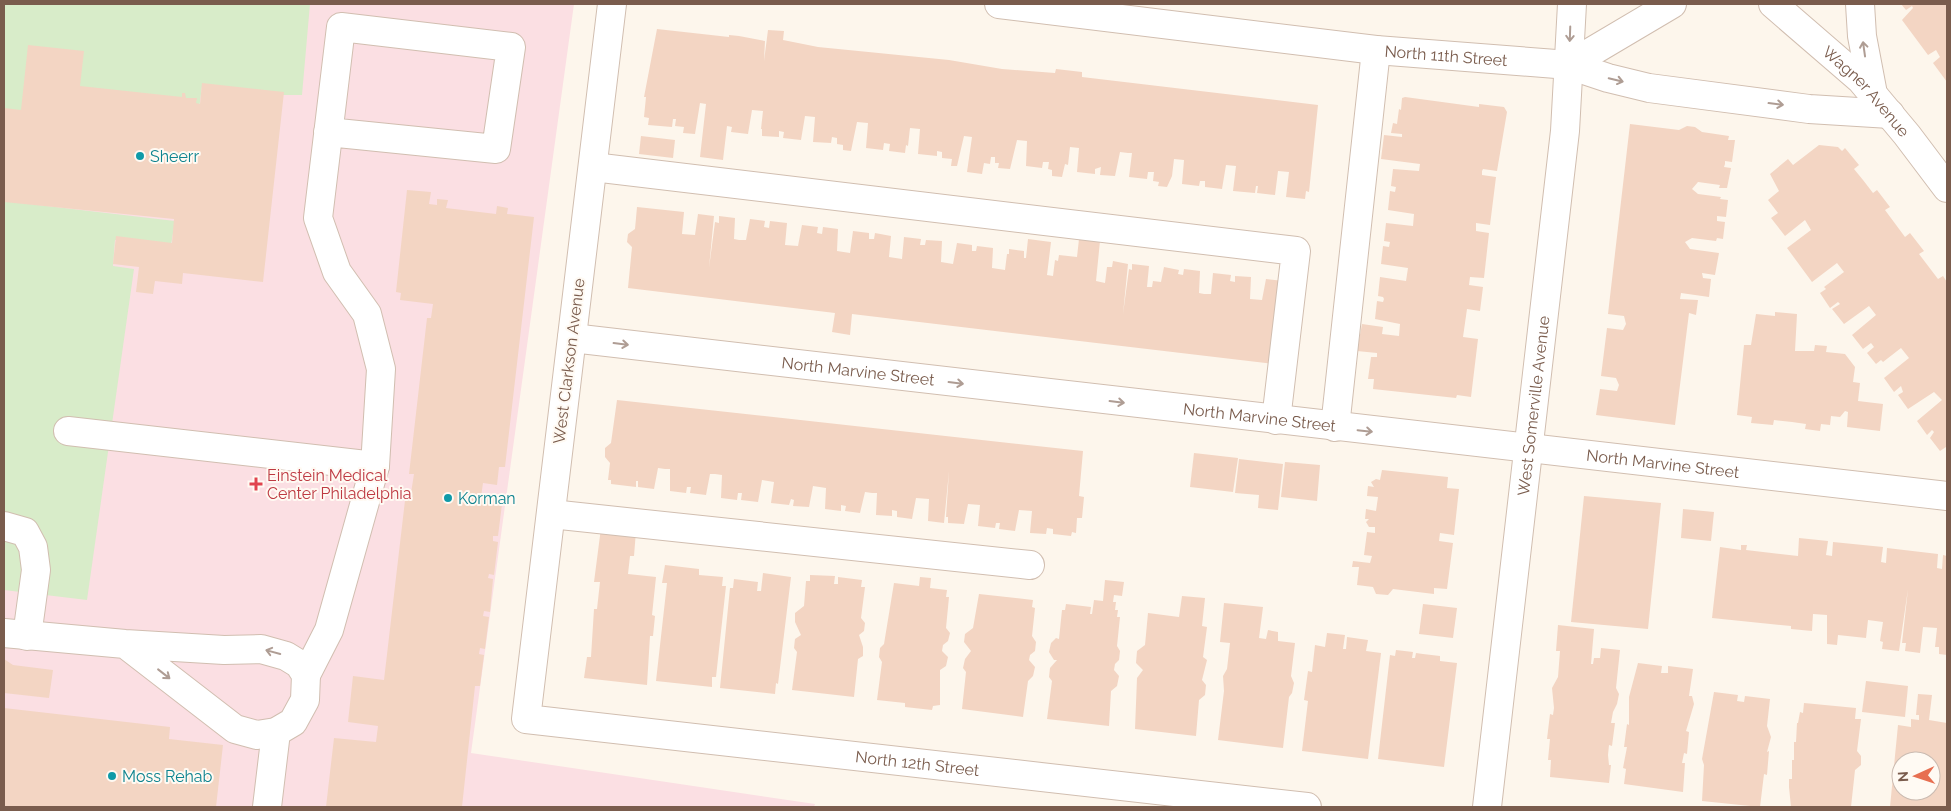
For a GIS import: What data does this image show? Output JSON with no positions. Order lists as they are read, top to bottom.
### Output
{
  "streets": {
    "street": [
      "North 11th Street",
      "Wagner Avenue",
      "West Clarkson Avenue",
      "North Marvine Street",
      "West Somerville Avenue",
      "North 12th Street"
    ]
  },
  "crossings": [
    ["North 11th Street", "Wagner Avenue"],
    ["North 11th Street", "West Somerville Avenue"],
    ["West Clarkson Avenue", "North Marvine Street"],
    ["West Clarkson Avenue", "North 12th Street"],
    ["North Marvine Street", "West Somerville Avenue"]
  ],
  "one_way": ["North 11th Street"],
  "places": {
    "other": ["Sheerr", "Korman", "Moss Rehab"],
    "health": ["Einstein Medical Center Philadelphia"]
  },
  "north": "left"
}
